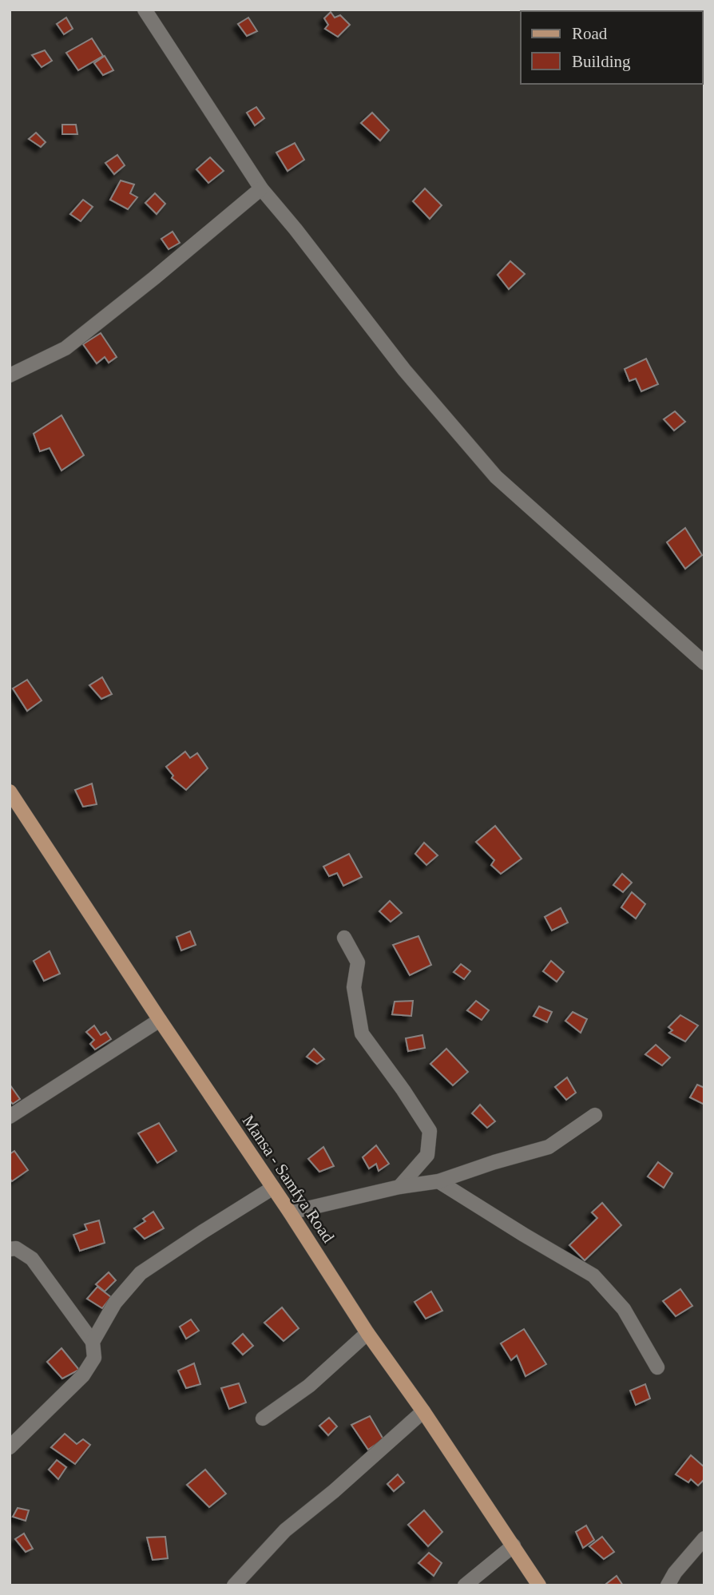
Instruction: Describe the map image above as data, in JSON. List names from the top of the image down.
{
  "streets": {
    "main road": ["Mansa - Samfya Road"]
  },
  "legend": ["Road", "Building"]
}
